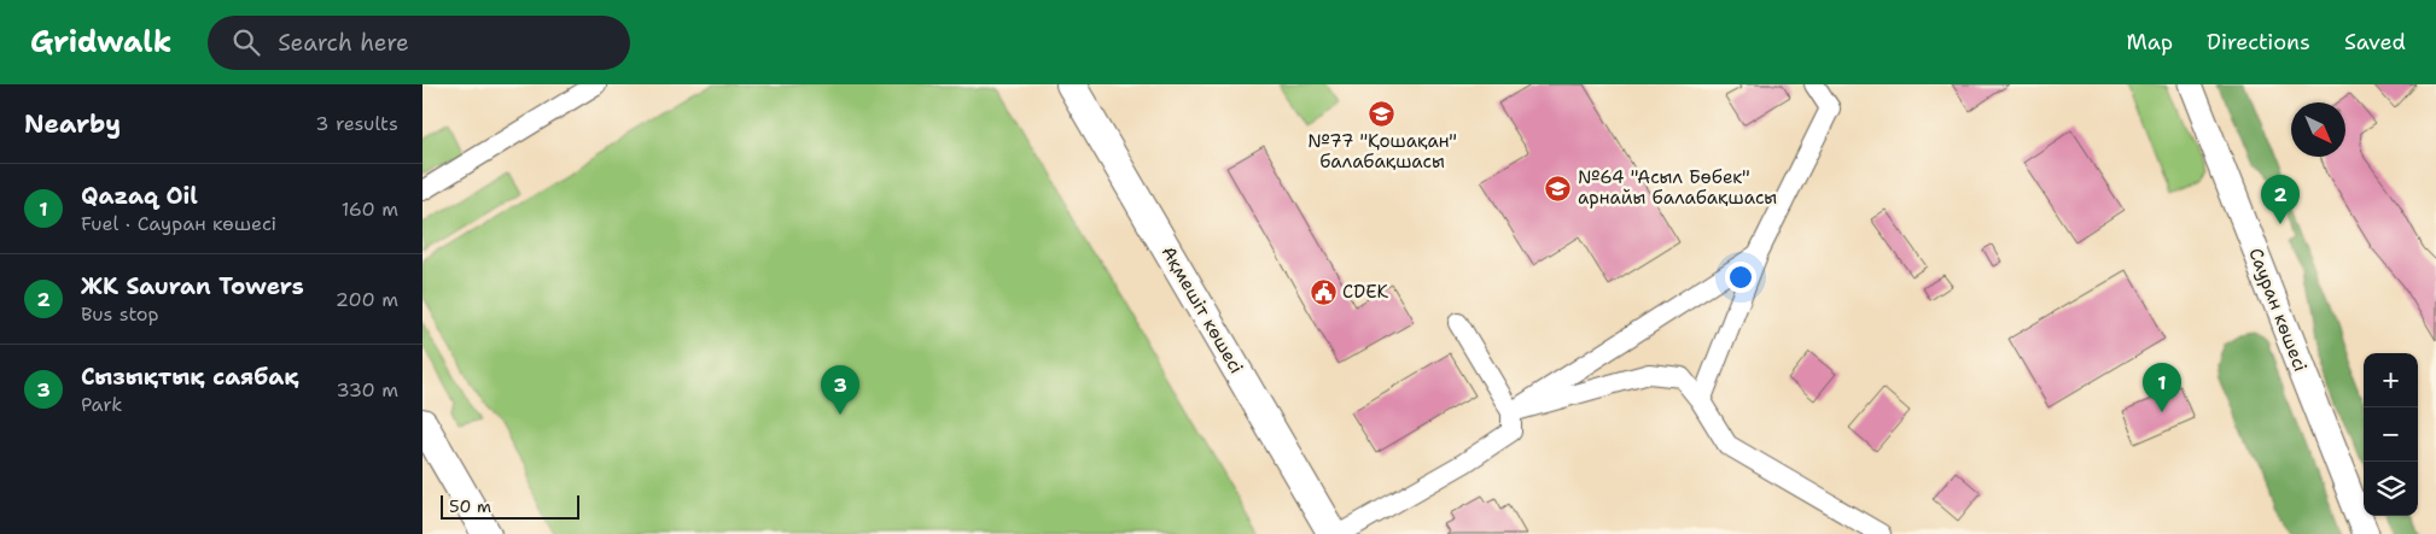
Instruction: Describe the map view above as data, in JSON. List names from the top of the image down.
{
  "streets": {
    "main road": ["Ақмешіт көшесі"],
    "street": ["Сауран көшесі"]
  },
  "places": {
    "school or university": ["№77 \"Қошақан\" балабақшасы", "№64 \"Асыл Бөбек\" арнайы балабақшасы"],
    "public building": ["CDEK"]
  },
  "scale_bar": "50 m",
  "north": "bottom right",
  "page": {
    "header": "Gridwalk",
    "search": "Search here",
    "nav": ["Map", "Directions", "Saved"],
    "heading": ["Nearby", "3 results"],
    "list": [
      {
        "mark": "1",
        "name": "Qazaq Oil",
        "note": "Fuel · Сауран көшесі",
        "value": "160 m"
      },
      {
        "mark": "2",
        "name": "ЖК Sauran Towers",
        "note": "Bus stop",
        "value": "200 m"
      },
      {
        "mark": "3",
        "name": "Сызықтық саябақ",
        "note": "Park",
        "value": "330 m"
      }
    ],
    "pins": ["2", "1", "3"],
    "map_buttons": ["+", "−"],
    "scale": "50 m"
  }
}
